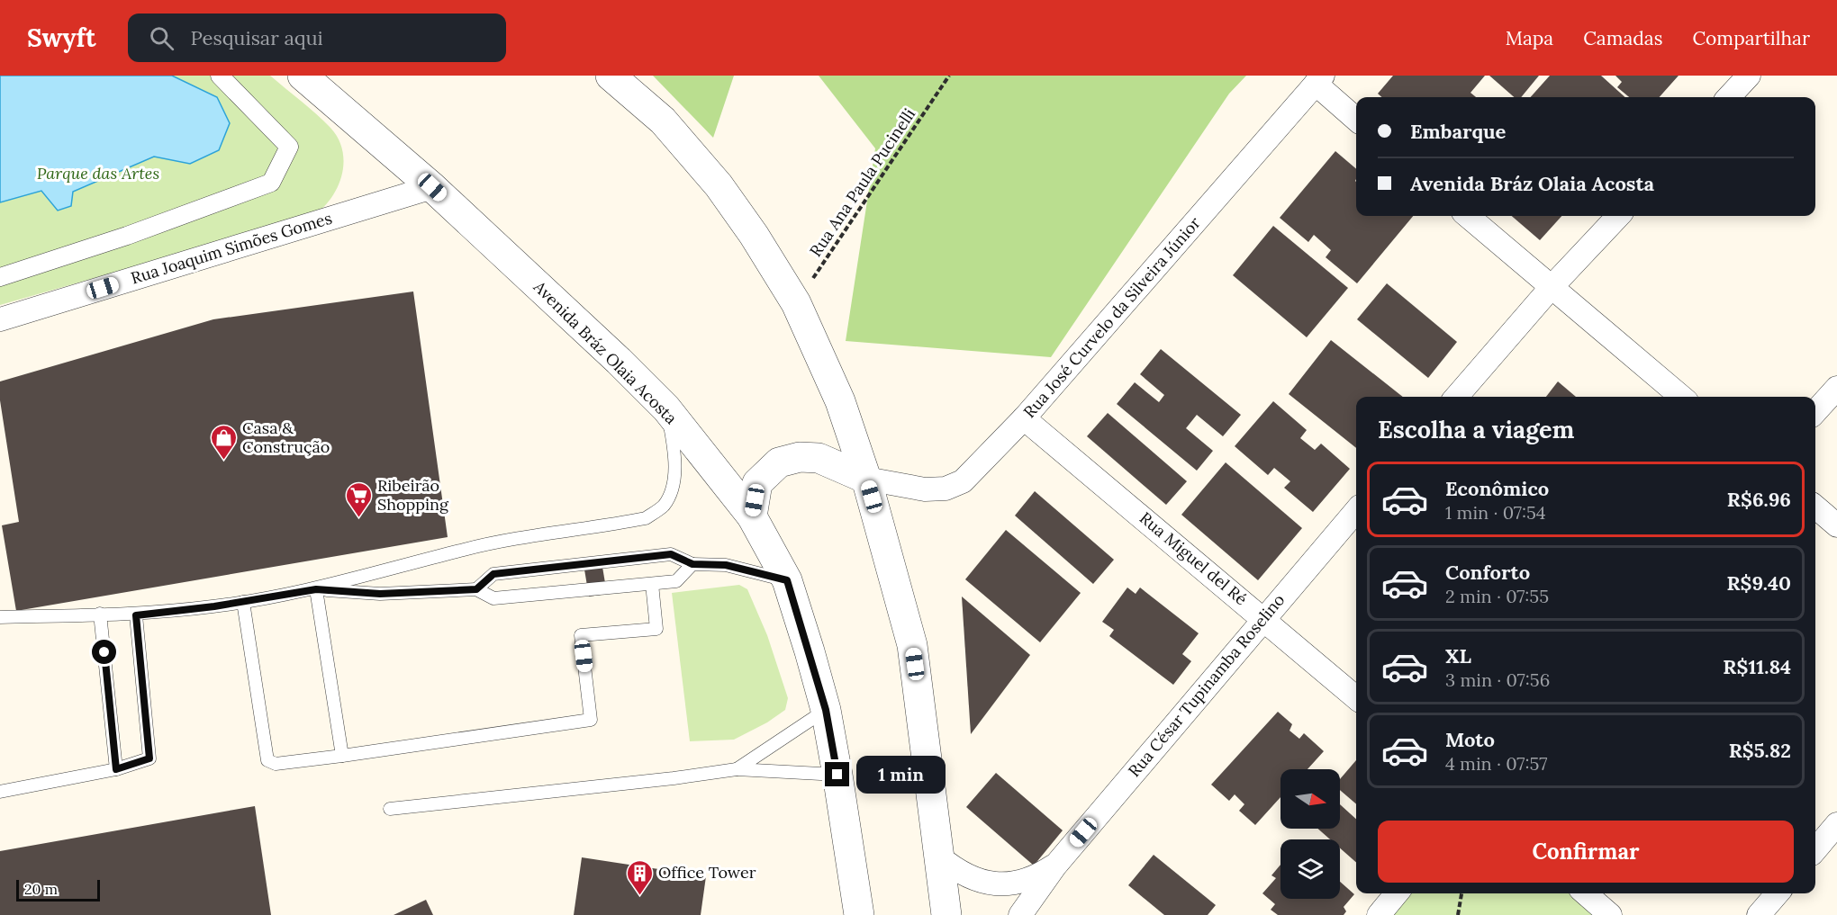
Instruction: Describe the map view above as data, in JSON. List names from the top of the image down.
{
  "streets": {
    "street": [
      "Rua Joaquim Simões Gomes",
      "Rua José Curvelo da Silveira Júnior",
      "Avenida Bráz Olaia Acosta",
      "Rua Miguel del Ré",
      "Rua César Tupinamba Roselino"
    ],
    "path": ["Rua Ana Paula Pucinelli"]
  },
  "crossings": [
    ["Rua Joaquim Simões Gomes", "Avenida Bráz Olaia Acosta"],
    ["Rua José Curvelo da Silveira Júnior", "Rua Miguel del Ré"],
    ["Rua Miguel del Ré", "Rua César Tupinamba Roselino"]
  ],
  "parks": ["Parque das Artes"],
  "places": {
    "shop": ["Casa & Construção"],
    "supermarket": ["Ribeirão Shopping"],
    "building": ["Office Tower"]
  },
  "scale_bar": "20 m",
  "north": "right",
  "page": {
    "header": "Swyft",
    "search": "Pesquisar aqui",
    "nav": ["Mapa", "Camadas", "Compartilhar"],
    "banner": ["Embarque", "Avenida Bráz Olaia Acosta"],
    "heading": "Escolha a viagem",
    "list": [
      {
        "name": "Econômico",
        "note": "1 min · 07:54",
        "value": "R$6.96"
      },
      {
        "name": "Conforto",
        "note": "2 min · 07:55",
        "value": "R$9.40"
      },
      {
        "name": "XL",
        "note": "3 min · 07:56",
        "value": "R$11.84"
      },
      {
        "name": "Moto",
        "note": "4 min · 07:57",
        "value": "R$5.82"
      }
    ],
    "bubble": "1 min",
    "buttons": "Confirmar",
    "scale": "20 m"
  }
}
